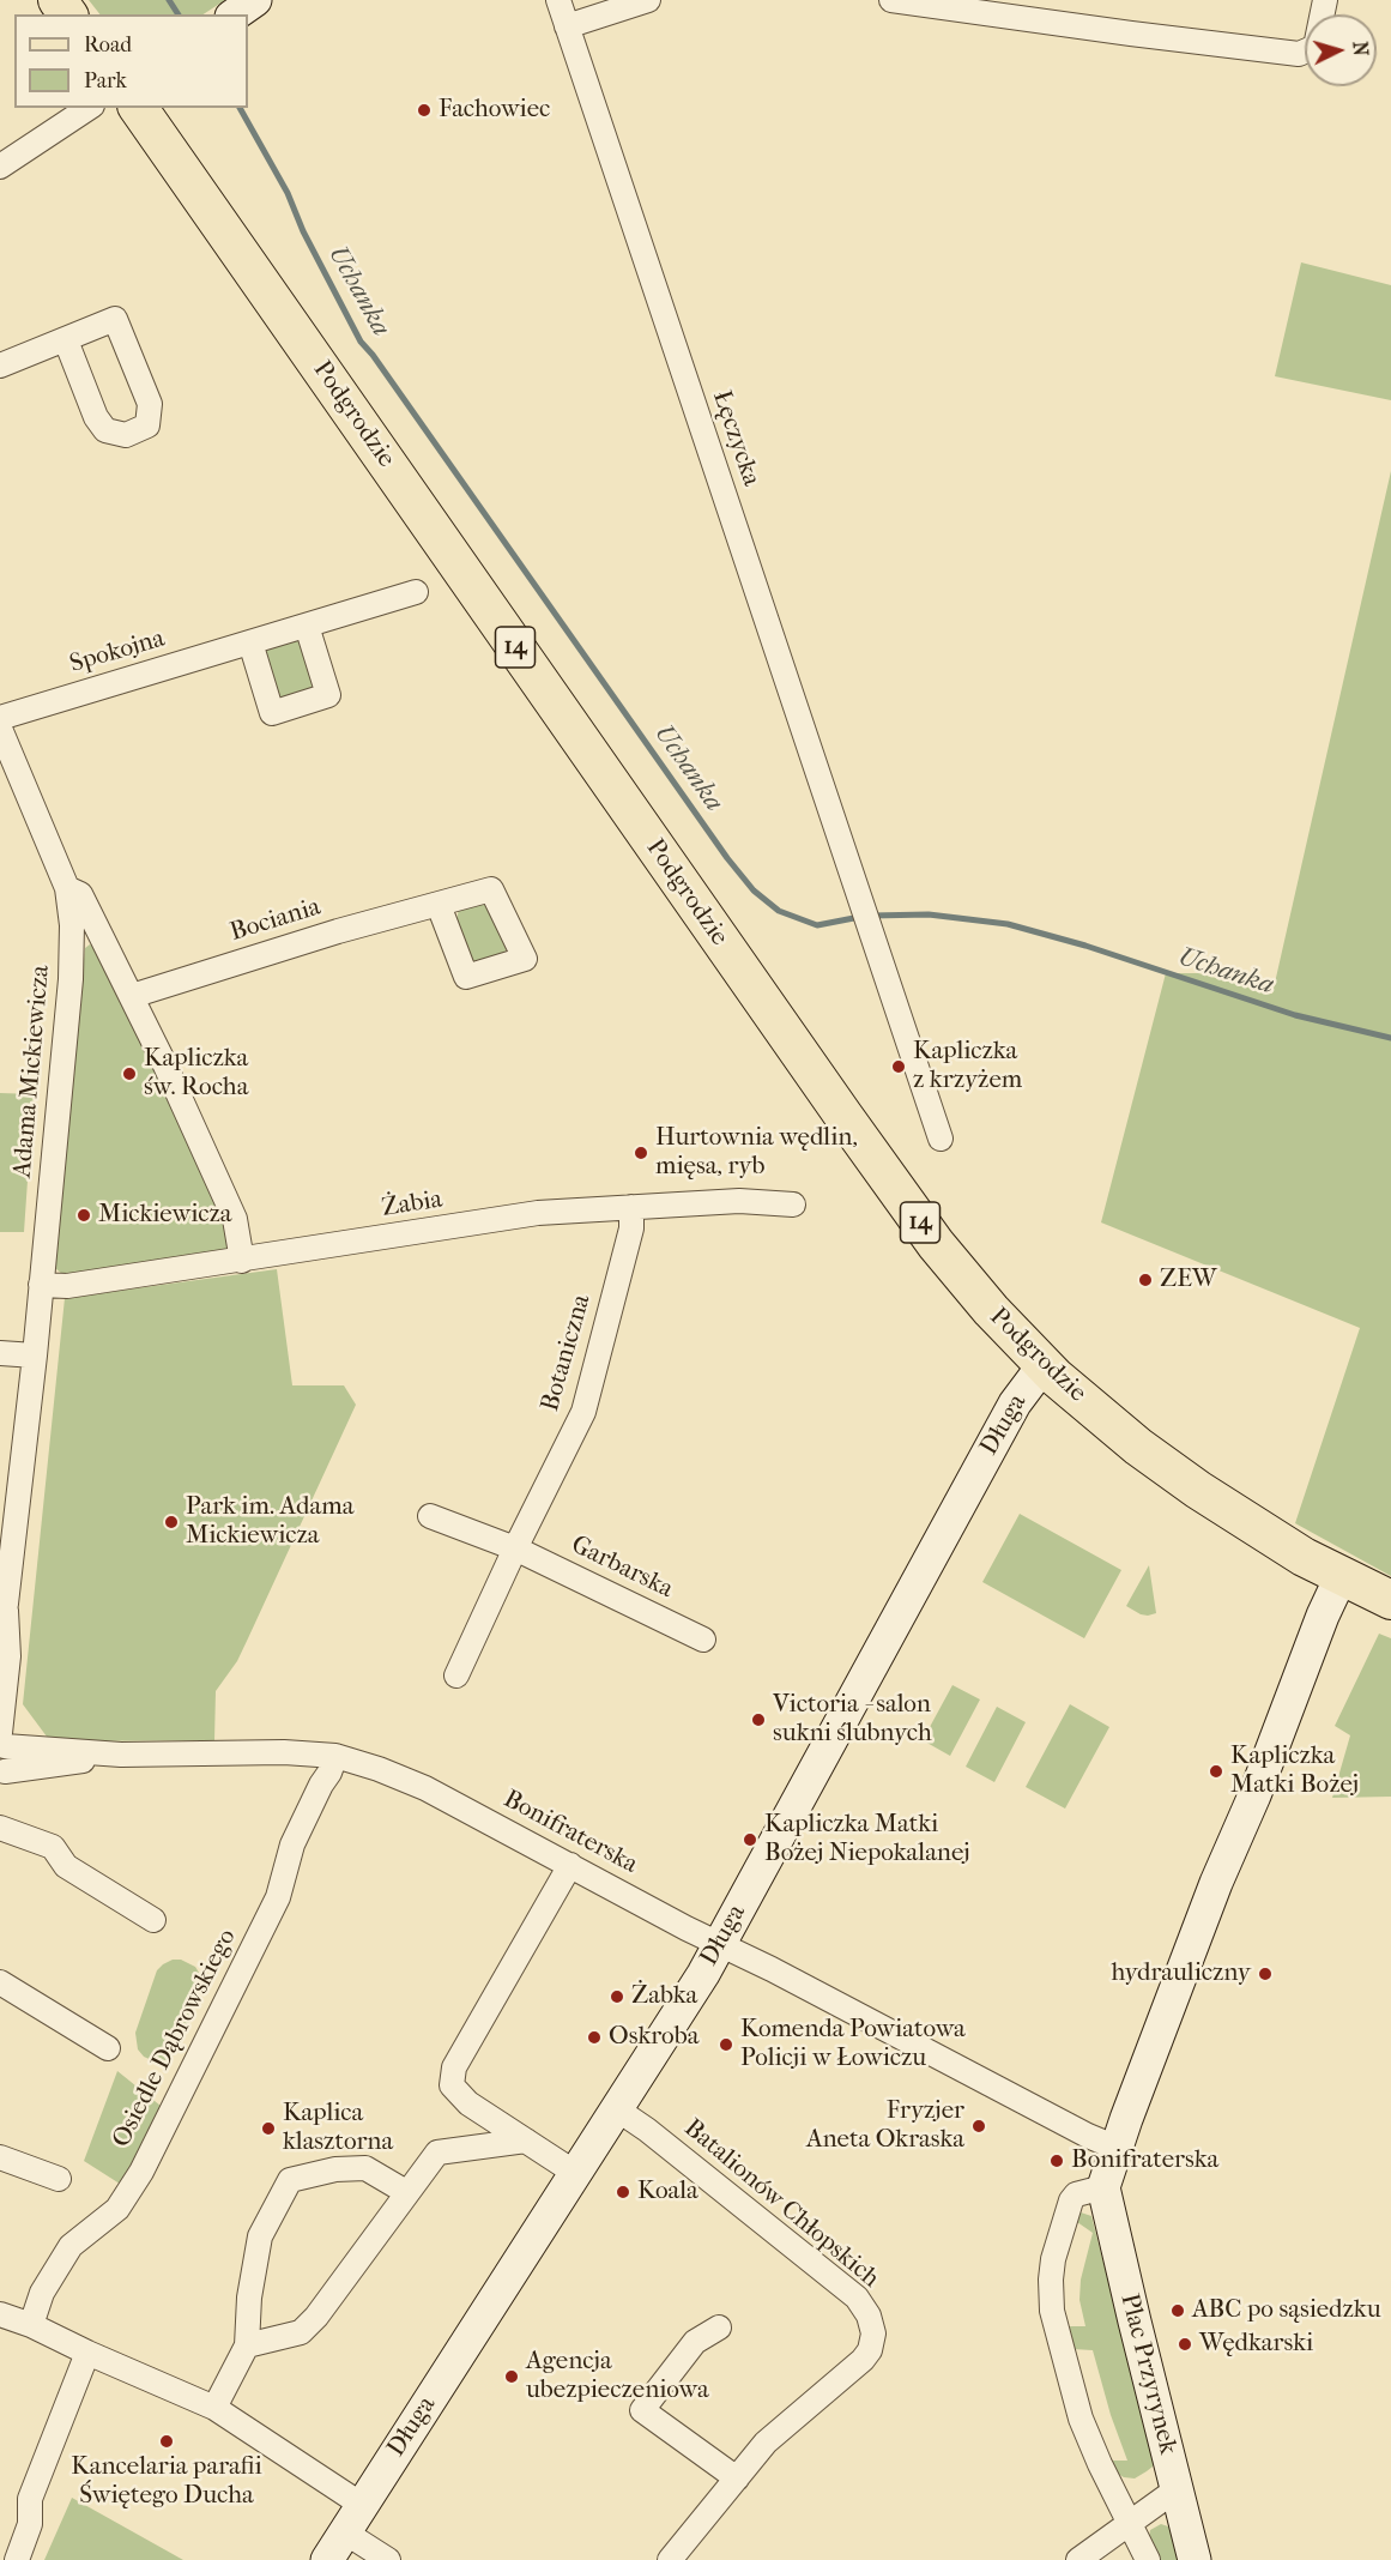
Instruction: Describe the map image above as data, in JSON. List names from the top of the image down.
{
  "streets": {
    "main road": ["Podgrodzie", "14"],
    "street": [
      "Łęczycka",
      "Spokojna",
      "Bociania",
      "Adama Mickiewicza",
      "Żabia",
      "Botaniczna",
      "Długa",
      "Garbarska",
      "Bonifraterska",
      "Osiedle Dąbrowskiego",
      "Batalionów Chłopskich",
      "Plac Przyrynek"
    ]
  },
  "crossings": [
    ["Podgrodzie", "14"],
    ["Podgrodzie", "Długa"],
    ["Bociania", "Adama Mickiewicza"],
    ["Adama Mickiewicza", "Żabia"],
    ["Adama Mickiewicza", "Bonifraterska"],
    ["Żabia", "Botaniczna"],
    ["Botaniczna", "Garbarska"],
    ["Długa", "Bonifraterska"],
    ["Długa", "Batalionów Chłopskich"],
    ["Bonifraterska", "Osiedle Dąbrowskiego"]
  ],
  "water": ["Uchanka"],
  "places": [
    "Fachowiec",
    "Kapliczka z krzyżem",
    "Kapliczka św. Rocha",
    "Hurtownia wędlin, mięsa, ryb",
    "Mickiewicza",
    "ZEW",
    "Park im. Adama Mickiewicza",
    "Victoria - salon sukni ślubnych",
    "Kapliczka Matki Bożej",
    "Kapliczka Matki Bożej Niepokalanej",
    "hydrauliczny",
    "Żabka",
    "Oskroba",
    "Komenda Powiatowa Policji w Łowiczu",
    "Fryzjer Aneta Okraska",
    "Kaplica klasztorna",
    "Bonifraterska",
    "Koala",
    "ABC po sąsiedzku",
    "Wędkarski",
    "Agencja ubezpieczeniowa",
    "Kancelaria parafii Świętego Ducha"
  ],
  "legend": ["Road", "Park"],
  "north": "right"
}
